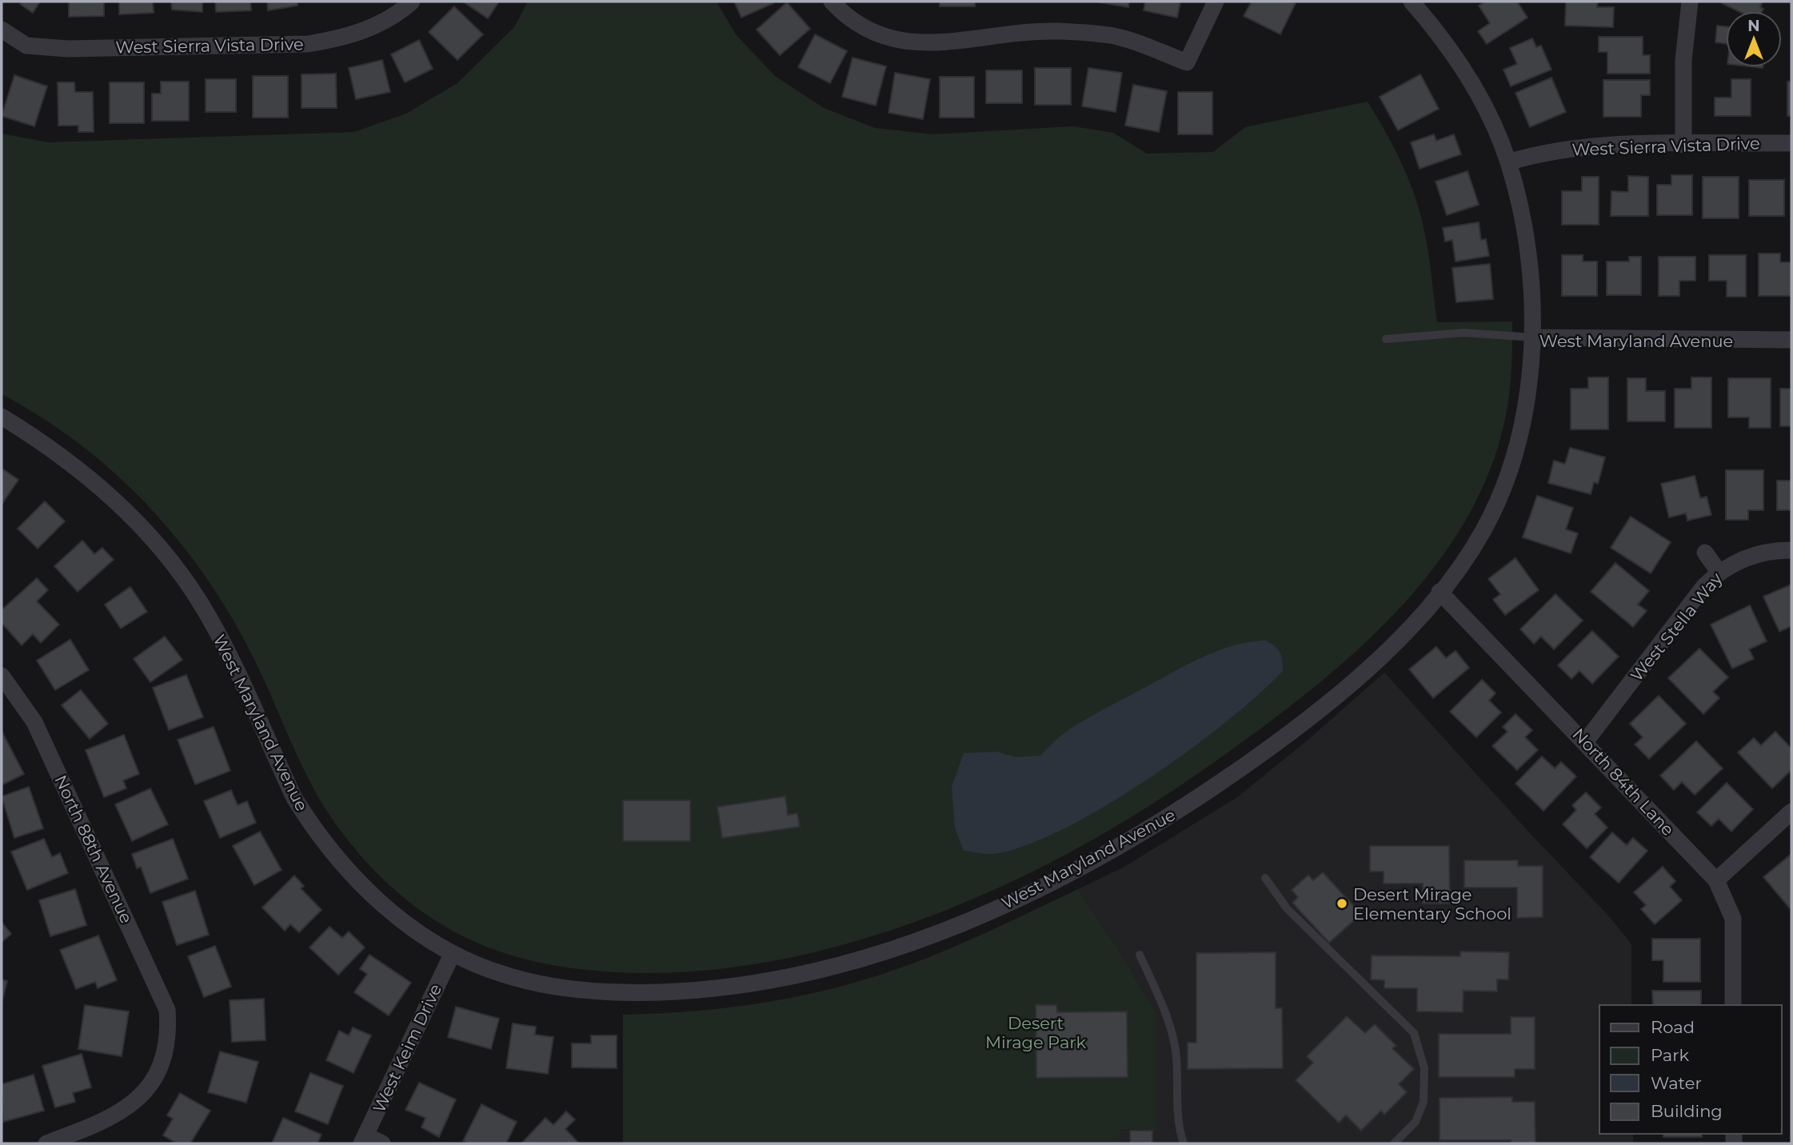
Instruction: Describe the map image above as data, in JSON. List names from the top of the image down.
{
  "streets": {
    "street": [
      "West Sierra Vista Drive",
      "West Maryland Avenue",
      "West Stella Way",
      "North 84th Lane",
      "North 88th Avenue",
      "West Keim Drive"
    ]
  },
  "crossings": [
    ["West Maryland Avenue", "North 84th Lane"],
    ["West Maryland Avenue", "West Keim Drive"],
    ["West Stella Way", "North 84th Lane"]
  ],
  "parks": ["Desert Mirage Park"],
  "places": ["Desert Mirage Elementary School"],
  "legend": [
    "Road",
    "Park",
    "Water",
    "Building"
  ],
  "north": "top"
}
